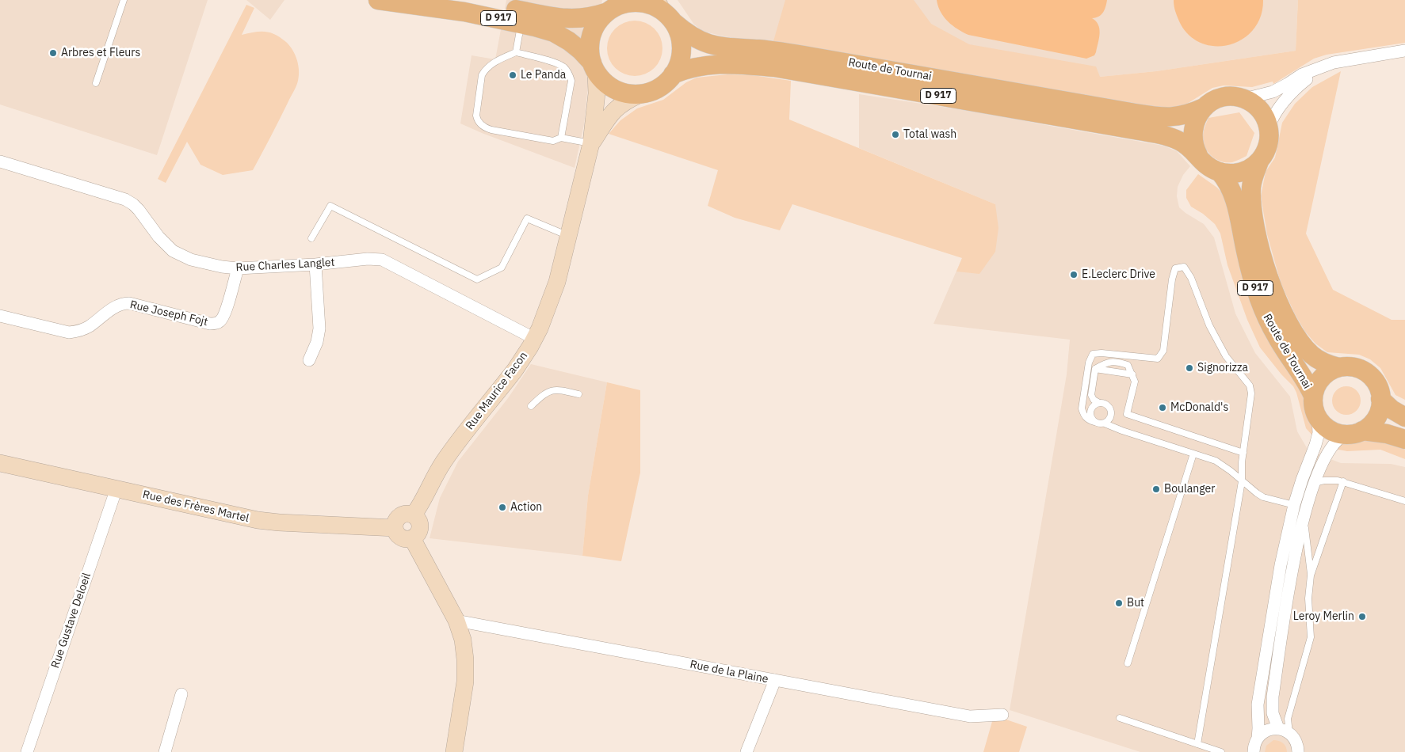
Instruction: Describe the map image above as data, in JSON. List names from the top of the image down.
{
  "streets": {
    "main road": ["D 917", "Route de Tournai"],
    "street": [
      "Rue Charles Langlet",
      "Rue Joseph Fojt",
      "Rue Maurice Facon",
      "Rue des Frères Martel",
      "Rue Gustave Deloeil",
      "Rue de la Plaine"
    ]
  },
  "crossings": [
    ["D 917", "Route de Tournai"],
    ["D 917", "Rue Maurice Facon"],
    ["Route de Tournai", "Rue Maurice Facon"],
    ["Rue Charles Langlet", "Rue Joseph Fojt"],
    ["Rue Charles Langlet", "Rue Maurice Facon"],
    ["Rue Maurice Facon", "Rue des Frères Martel"],
    ["Rue des Frères Martel", "Rue Gustave Deloeil"]
  ],
  "places": [
    "Arbres et Fleurs",
    "Le Panda",
    "Total wash",
    "E.Leclerc Drive",
    "Signorizza",
    "McDonald's",
    "Boulanger",
    "Action",
    "But",
    "Leroy Merlin"
  ]
}
